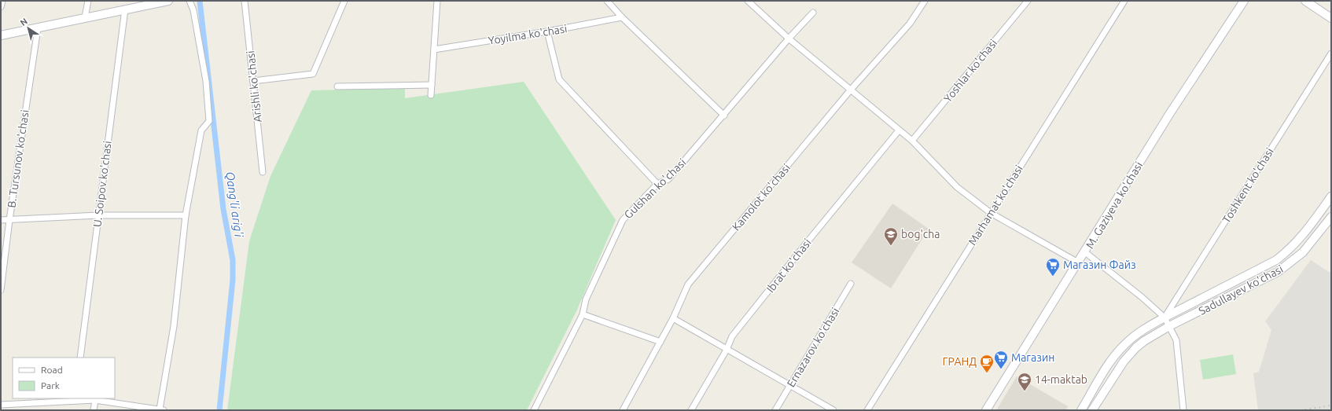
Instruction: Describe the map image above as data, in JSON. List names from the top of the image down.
{
  "streets": {
    "street": [
      "Yoyilma ko'chasi",
      "Yoshlar ko'chasi",
      "Arishli ko'chasi",
      "B. Tursunov ko'chasi",
      "U. Soipov ko'chasi",
      "Toshkent ko'chasi",
      "Gulshan ko'chasi",
      "Kamolot ko'chasi",
      "Marhamat ko'chasi",
      "M. Gaziyeva ko'chasi",
      "Ibrat ko'chasi",
      "Sadullayev ko'chasi",
      "Ernazarov ko'chasi"
    ]
  },
  "water": ["Qang'li arig'i"],
  "places": {
    "school or university": ["bog'cha", "14-maktab"],
    "supermarket": ["Магазин Файз", "Магазин"],
    "cafe": ["ГРАНД"]
  },
  "legend": ["Road", "Park"],
  "north": "top left"
}
